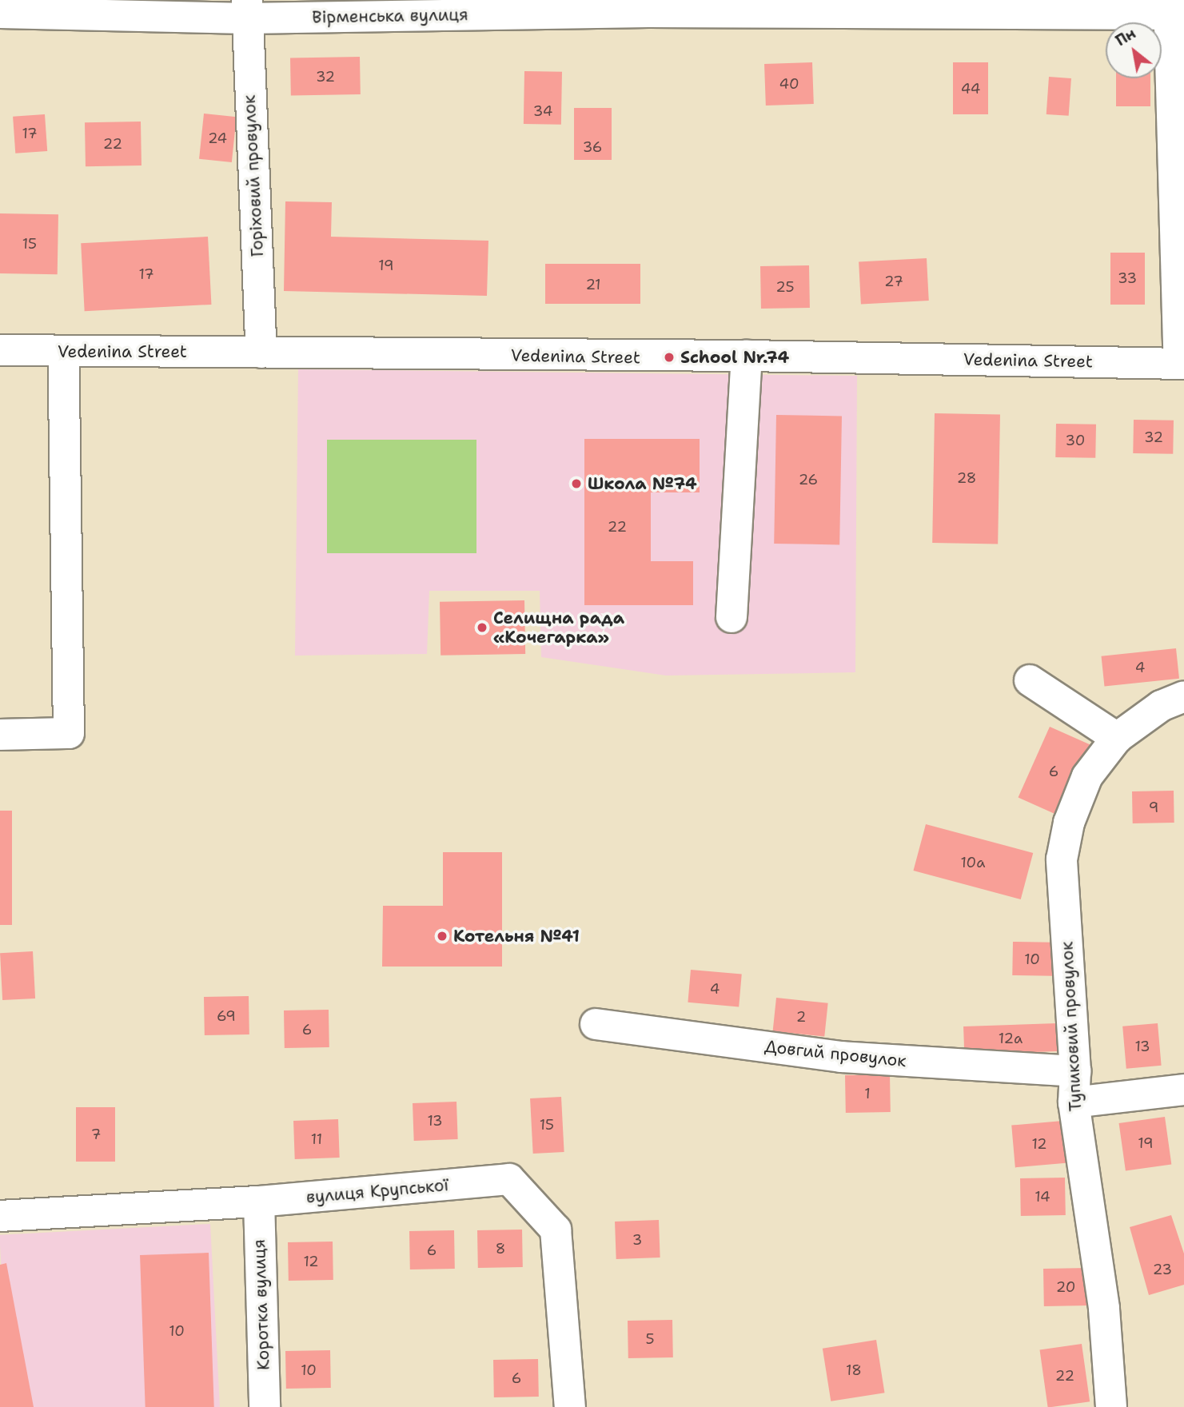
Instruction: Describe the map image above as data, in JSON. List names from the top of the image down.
{
  "streets": {
    "street": [
      "Вірменська вулиця",
      "Горіховий провулок",
      "Vedenina Street",
      "Тупиковий провулок",
      "Довгий провулок",
      "вулиця Крупської",
      "Коротка вулиця"
    ]
  },
  "crossings": [
    ["Вірменська вулиця", "Горіховий провулок"],
    ["Горіховий провулок", "Vedenina Street"],
    ["Тупиковий провулок", "Довгий провулок"],
    ["вулиця Крупської", "Коротка вулиця"]
  ],
  "places": [
    "School Nr.74",
    "Школа №74",
    "Селищна рада «Кочегарка»",
    "Котельня №41"
  ],
  "house_numbers": [
    "32",
    "40",
    "44",
    "34",
    "17",
    "24",
    "22",
    "36",
    "15",
    "19",
    "17",
    "33",
    "27",
    "21",
    "25",
    "32",
    "30",
    "28",
    "26",
    "22",
    "4",
    "6",
    "9",
    "10а",
    "10",
    "4",
    "69",
    "2",
    "6",
    "12а",
    "13",
    "1",
    "13",
    "15",
    "7",
    "11",
    "19",
    "12",
    "14",
    "3",
    "8",
    "6",
    "12",
    "23",
    "20",
    "10",
    "5",
    "10",
    "18",
    "22",
    "6"
  ],
  "north": "top left"
}
